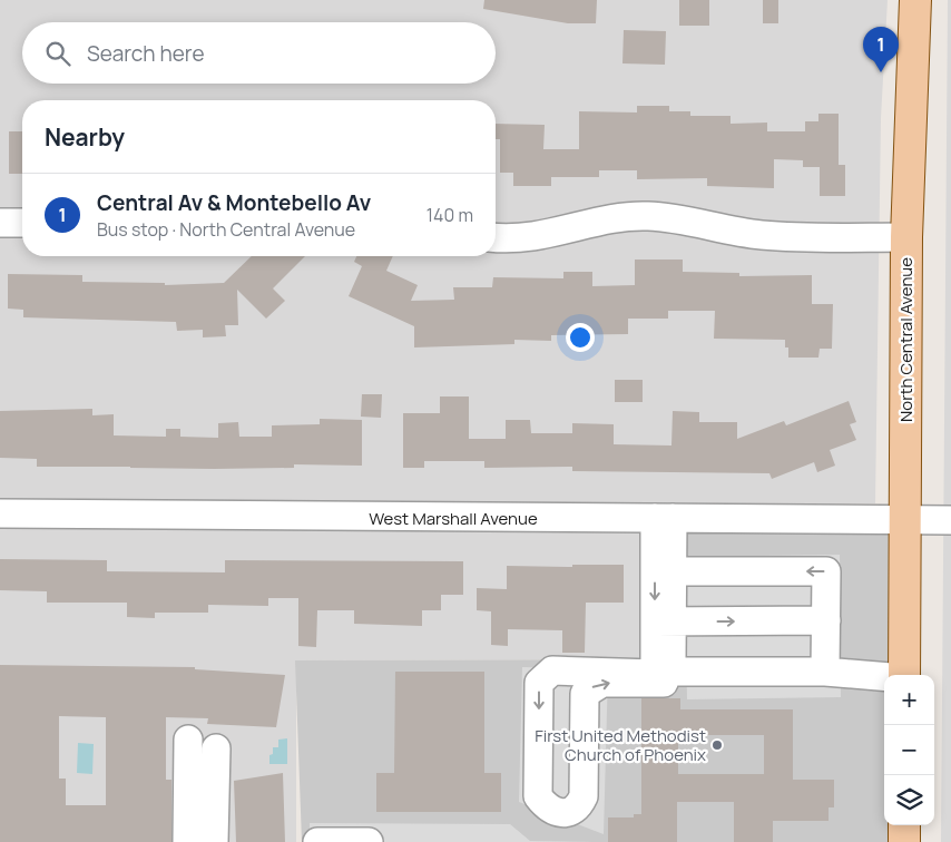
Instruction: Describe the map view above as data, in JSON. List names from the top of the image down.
{
  "streets": {
    "main road": ["North Central Avenue"],
    "street": ["West Marshall Avenue"]
  },
  "crossings": [
    ["North Central Avenue", "West Marshall Avenue"]
  ],
  "places": ["First United Methodist Church of Phoenix"],
  "page": {
    "search": "Search here",
    "pins": "1",
    "heading": "Nearby",
    "list": [
      {
        "mark": "1",
        "name": "Central Av & Montebello Av",
        "note": "Bus stop · North Central Avenue",
        "value": "140 m"
      }
    ],
    "map_buttons": ["+", "−"]
  }
}
